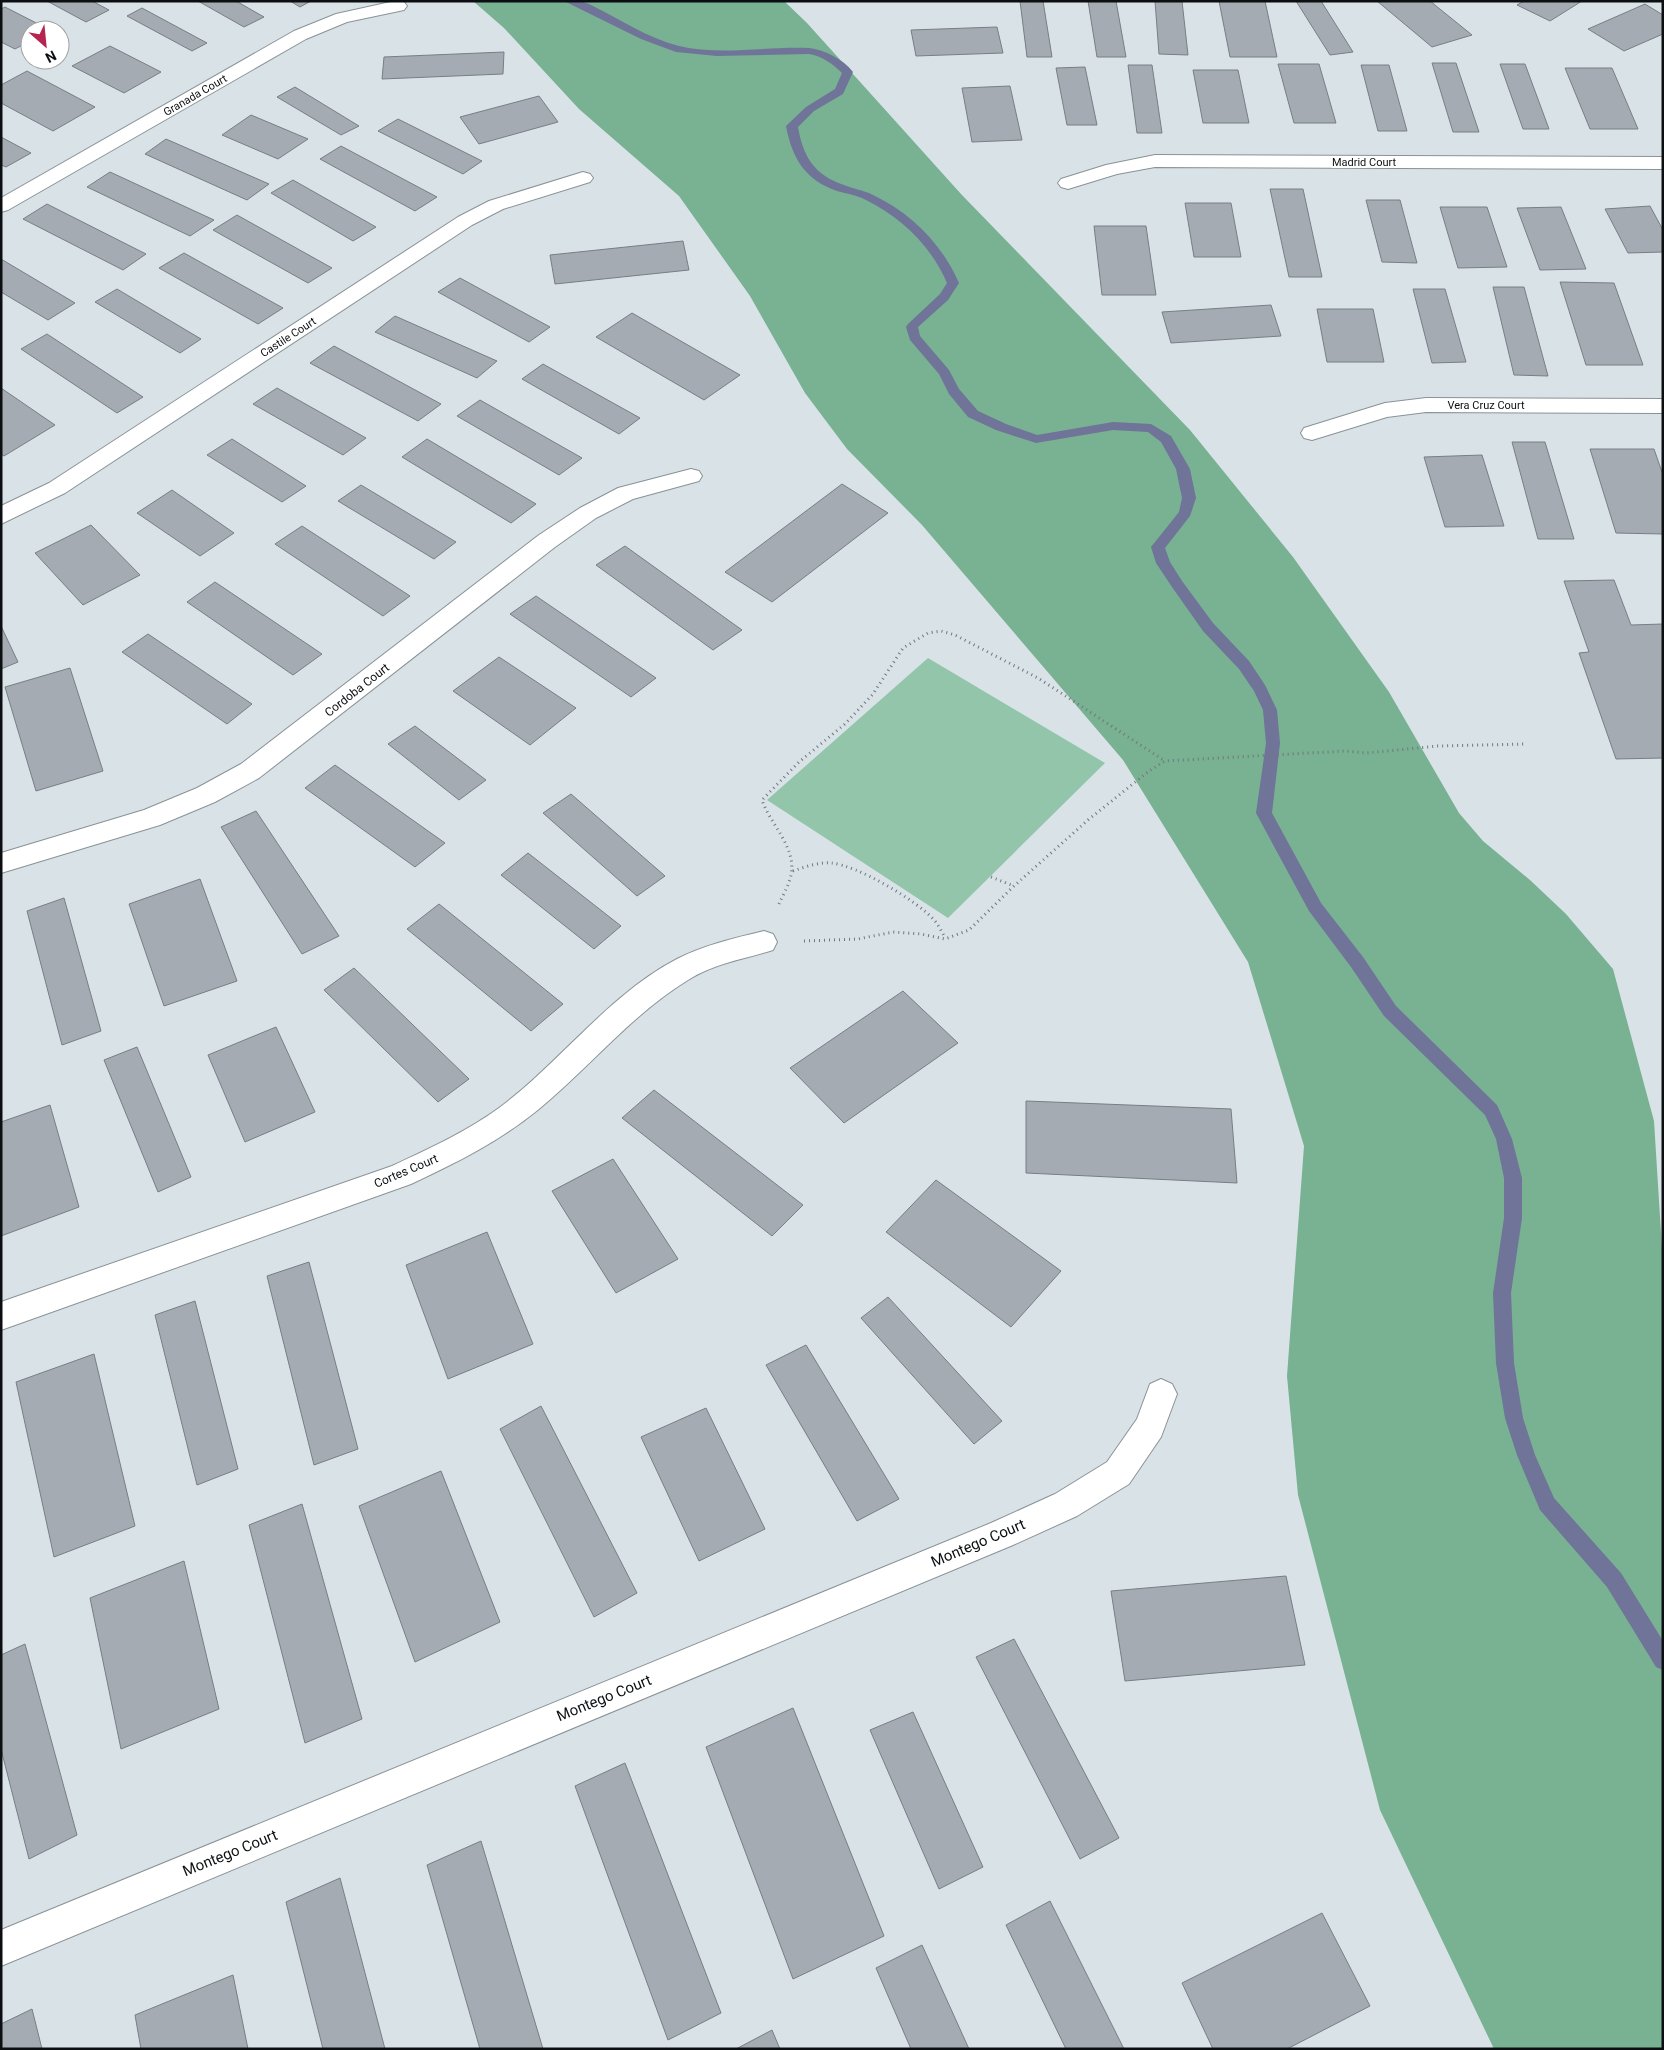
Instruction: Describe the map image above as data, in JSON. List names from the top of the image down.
{
  "streets": {
    "street": [
      "Granada Court",
      "Madrid Court",
      "Castile Court",
      "Vera Cruz Court",
      "Cordoba Court",
      "Cortes Court",
      "Montego Court"
    ]
  },
  "north": "bottom right"
}
